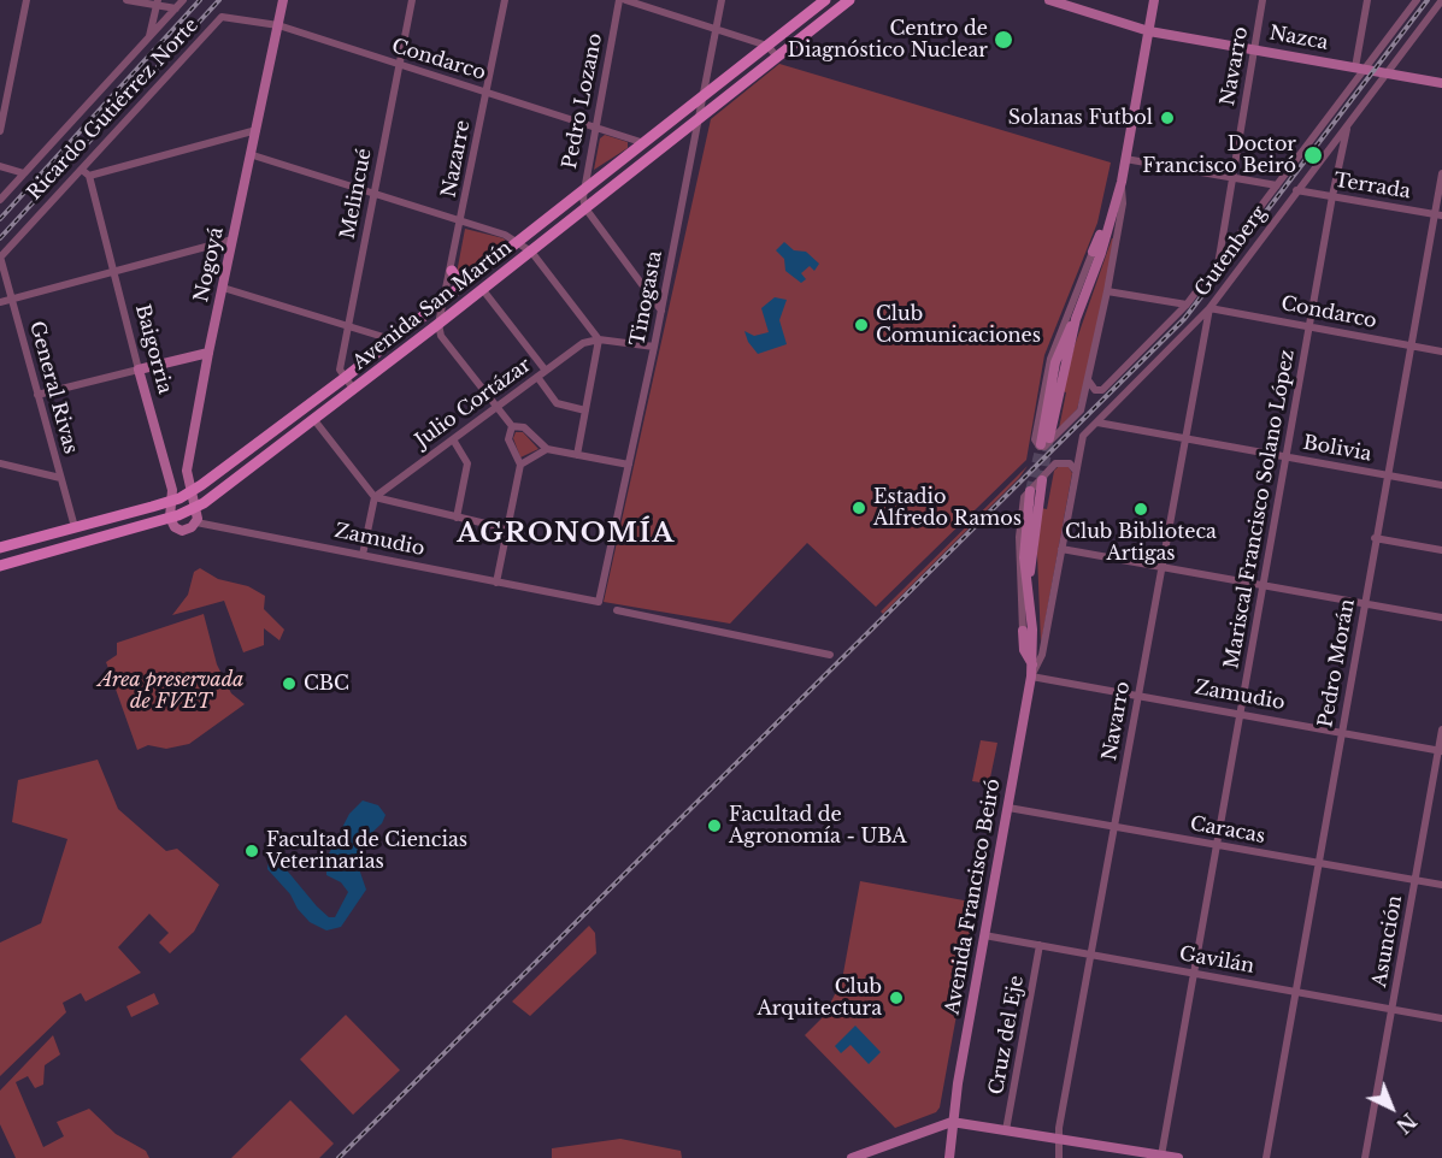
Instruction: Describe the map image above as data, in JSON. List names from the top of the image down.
{
  "streets": {
    "main road": [
      "Nazca",
      "Nogoyá",
      "Avenida San Martín",
      "Baigorria",
      "Avenida Francisco Beiró"
    ],
    "street": [
      "Condarco",
      "Navarro",
      "Pedro Lozano",
      "Ricardo Gutiérrez Norte",
      "Nazarre",
      "Terrada",
      "Melincué",
      "Gutenberg",
      "Tinogasta",
      "General Rivas",
      "Julio Cortázar",
      "Bolivia",
      "Mariscal Francisco Solano López",
      "Zamudio",
      "Pedro Morán",
      "Caracas",
      "Asunción",
      "Gavilán",
      "Cruz del Eje"
    ]
  },
  "crossings": [
    ["Nazca", "Navarro"],
    ["Nazca", "Gutenberg"],
    ["Condarco", "Navarro"],
    ["Condarco", "Pedro Lozano"],
    ["Condarco", "Ricardo Gutiérrez Norte"],
    ["Condarco", "Nazarre"],
    ["Condarco", "Melincué"],
    ["Condarco", "Gutenberg"],
    ["Condarco", "Nogoyá"],
    ["Condarco", "Avenida San Martín"],
    ["Condarco", "Mariscal Francisco Solano López"],
    ["Condarco", "Pedro Morán"],
    ["Navarro", "Gutenberg"],
    ["Navarro", "Bolivia"],
    ["Navarro", "Zamudio"],
    ["Navarro", "Caracas"],
    ["Navarro", "Gavilán"],
    ["Pedro Lozano", "Avenida San Martín"],
    ["Ricardo Gutiérrez Norte", "General Rivas"],
    ["Nazarre", "Avenida San Martín"],
    ["Terrada", "Gutenberg"],
    ["Terrada", "Mariscal Francisco Solano López"],
    ["Terrada", "Pedro Morán"],
    ["Melincué", "Avenida San Martín"],
    ["Gutenberg", "Bolivia"],
    ["Gutenberg", "Mariscal Francisco Solano López"],
    ["Gutenberg", "Avenida Francisco Beiró"],
    ["Nogoyá", "Avenida San Martín"],
    ["Nogoyá", "Zamudio"],
    ["Tinogasta", "Avenida San Martín"],
    ["Tinogasta", "Zamudio"],
    ["Avenida San Martín", "Baigorria"],
    ["Avenida San Martín", "General Rivas"],
    ["Bolivia", "Mariscal Francisco Solano López"],
    ["Bolivia", "Pedro Morán"],
    ["Mariscal Francisco Solano López", "Zamudio"],
    ["Mariscal Francisco Solano López", "Caracas"],
    ["Mariscal Francisco Solano López", "Gavilán"],
    ["Zamudio", "Pedro Morán"],
    ["Zamudio", "Avenida Francisco Beiró"],
    ["Zamudio", "Asunción"],
    ["Pedro Morán", "Caracas"],
    ["Pedro Morán", "Gavilán"],
    ["Caracas", "Avenida Francisco Beiró"],
    ["Caracas", "Asunción"],
    ["Avenida Francisco Beiró", "Gavilán"],
    ["Asunción", "Gavilán"],
    ["Gavilán", "Cruz del Eje"]
  ],
  "districts": ["AGRONOMÍA"],
  "parks": ["Area preservada de FVET"],
  "places": [
    "Centro de Diagnóstico Nuclear",
    "Solanas Futbol",
    "Doctor Francisco Beiró",
    "Club Comunicaciones",
    "Estadio Alfredo Ramos",
    "Club Biblioteca Artigas",
    "CBC",
    "Facultad de Agronomía - UBA",
    "Facultad de Ciencias Veterinarias",
    "Club Arquitectura"
  ],
  "north": "bottom right"
}
